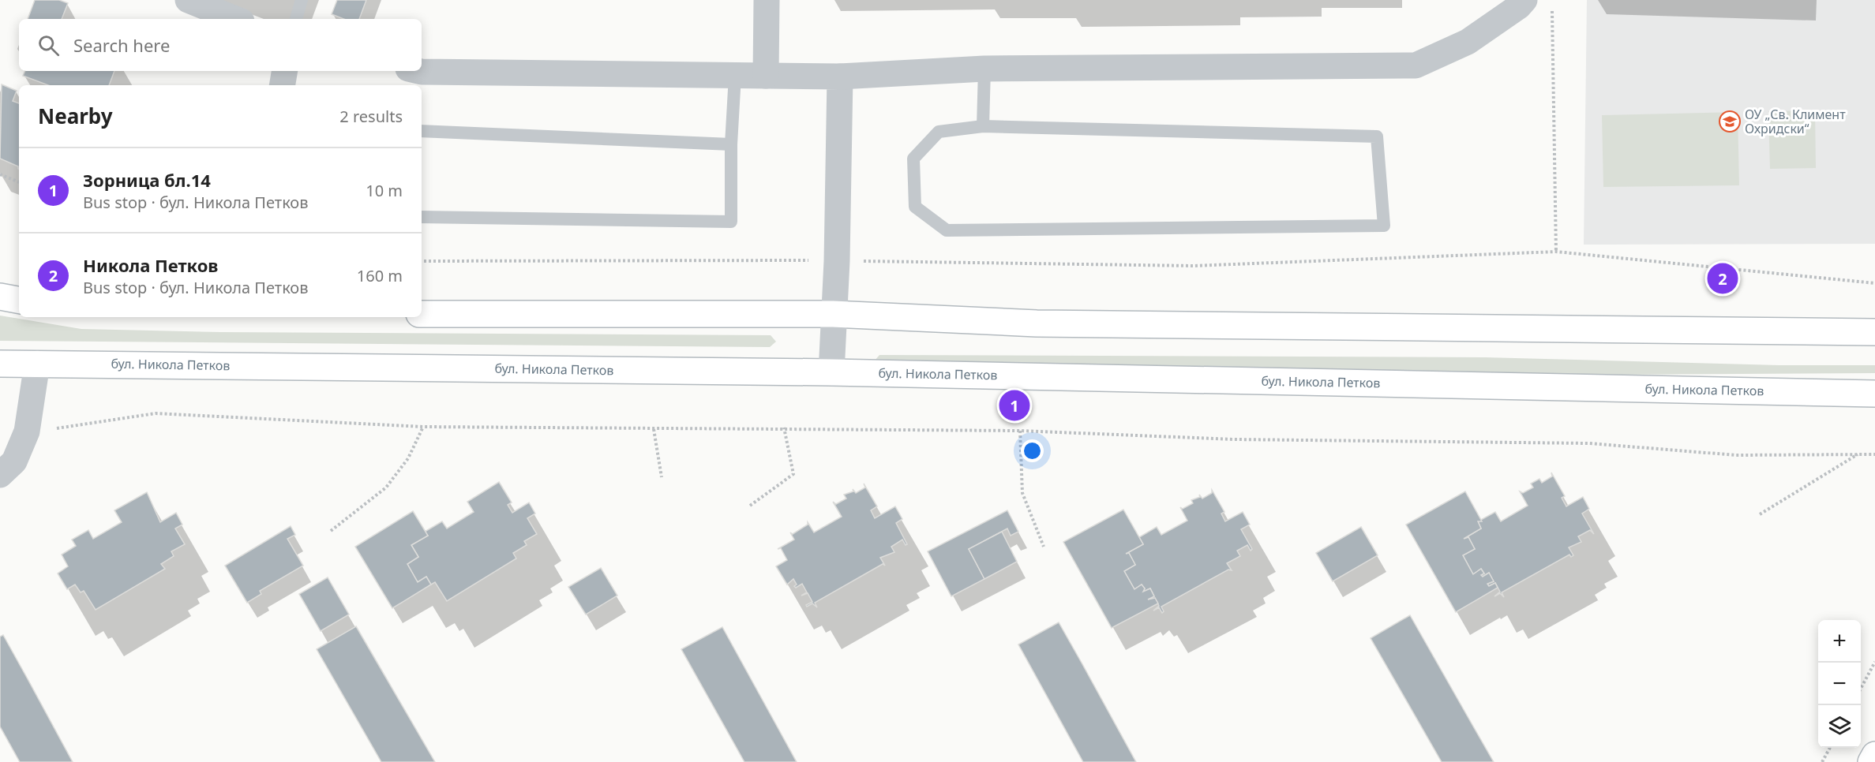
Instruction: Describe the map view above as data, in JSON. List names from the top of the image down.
{
  "streets": {
    "main road": ["бул. Никола Петков"]
  },
  "places": {
    "school or university": ["ОУ „Св. Климент Охридски“"]
  },
  "page": {
    "search": "Search here",
    "heading": ["Nearby", "2 results"],
    "list": [
      {
        "mark": "1",
        "name": "Зорница бл.14",
        "note": "Bus stop · бул. Никола Петков",
        "value": "10 m"
      },
      {
        "mark": "2",
        "name": "Никола Петков",
        "note": "Bus stop · бул. Никола Петков",
        "value": "160 m"
      }
    ],
    "pins": ["2", "1"],
    "map_buttons": ["+", "−"]
  }
}
